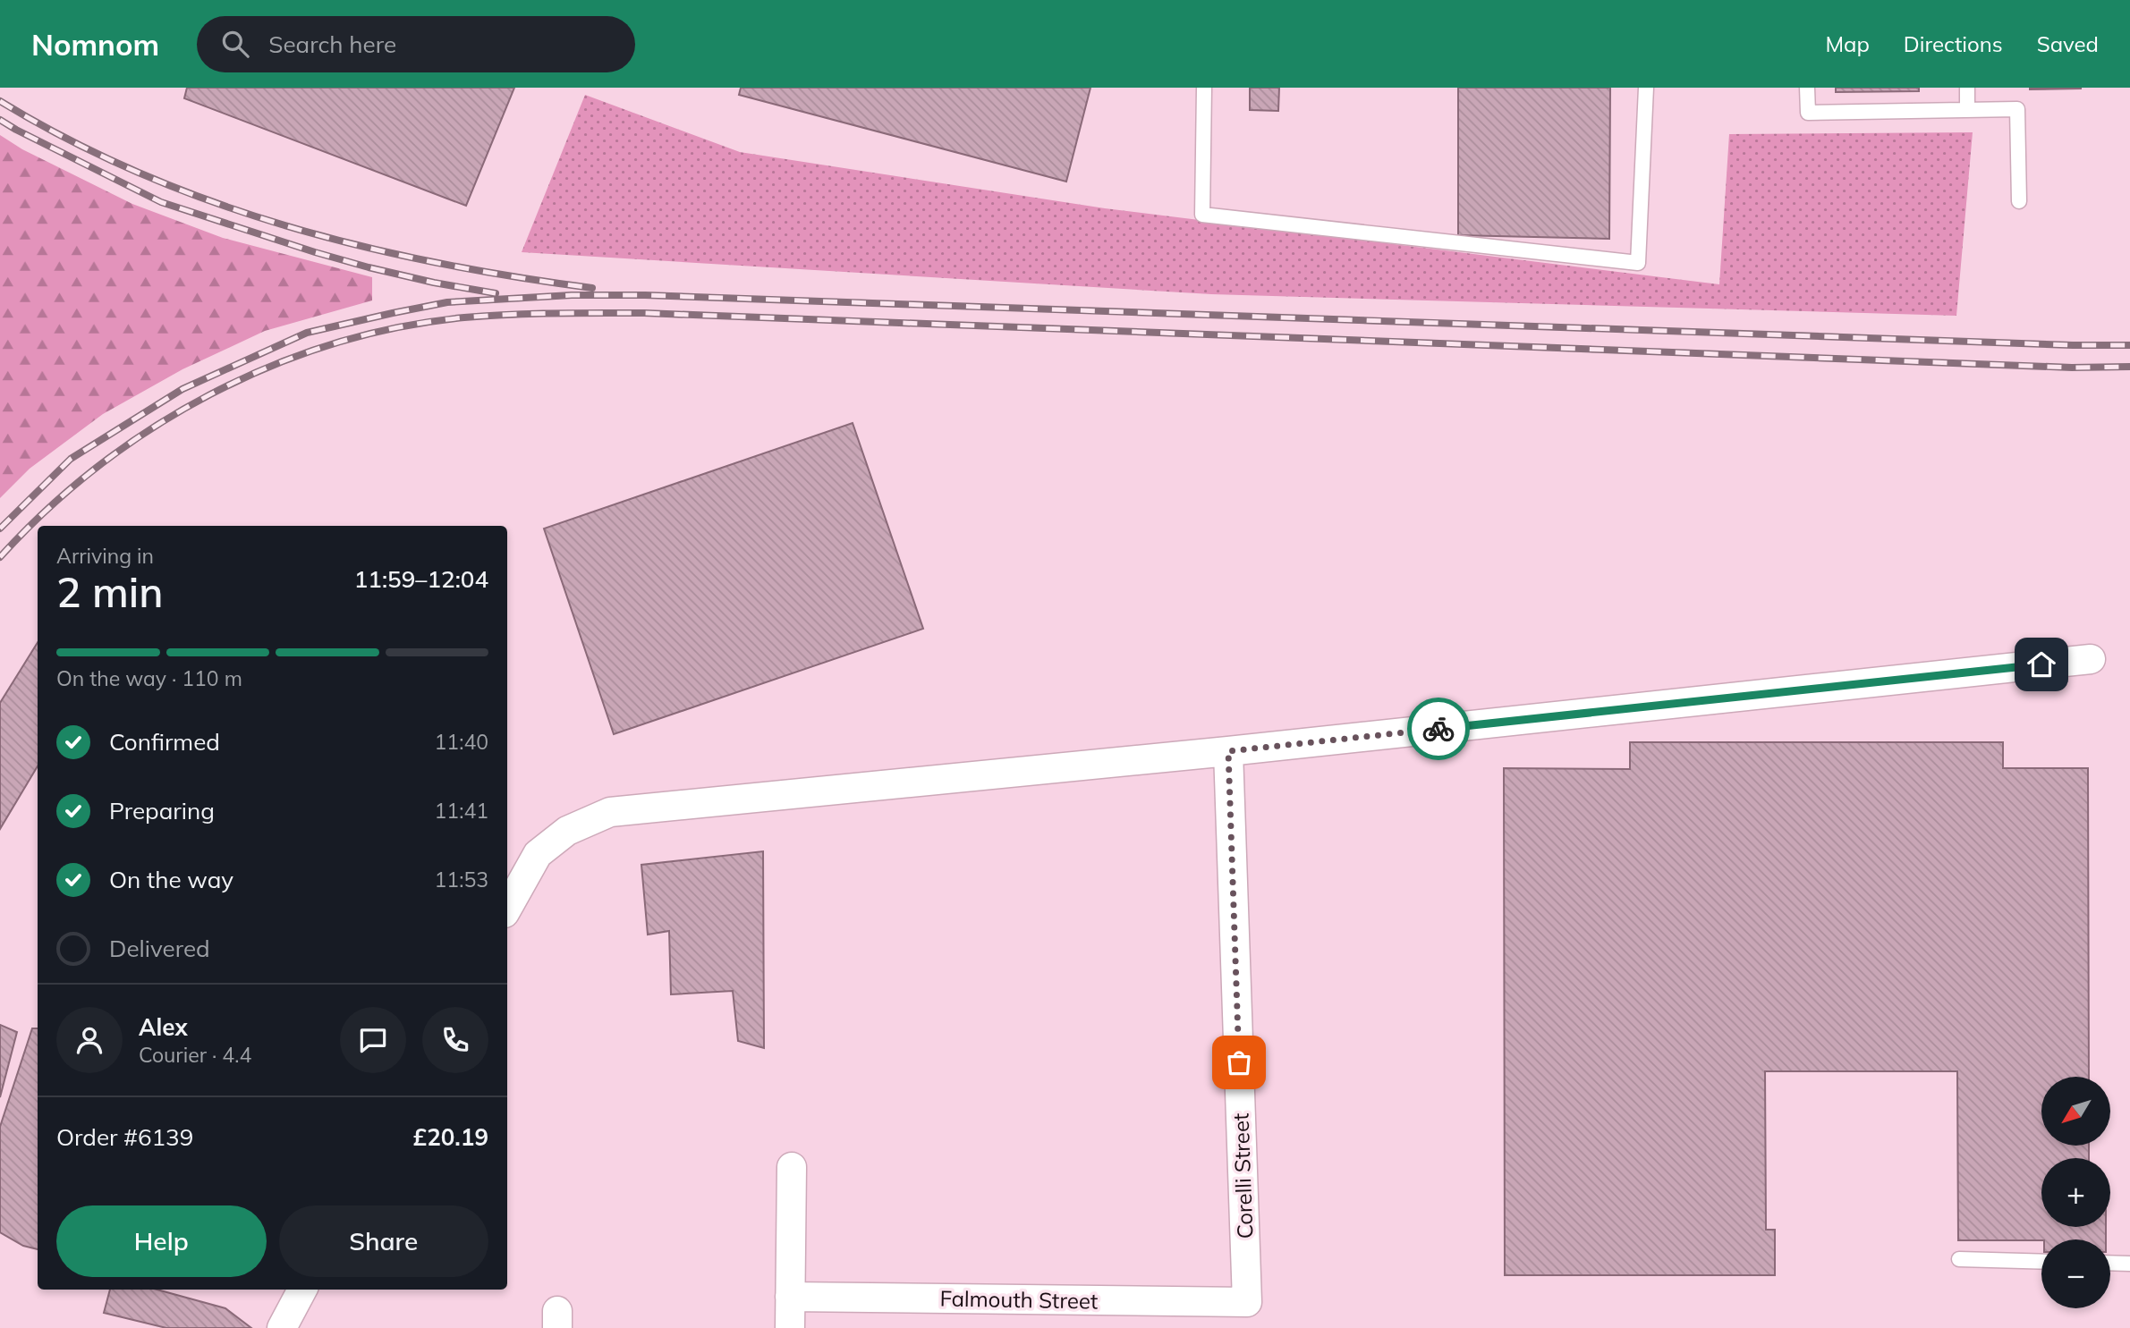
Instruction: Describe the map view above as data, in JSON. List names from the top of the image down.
{
  "streets": {
    "street": ["Corelli Street", "Falmouth Street"]
  },
  "crossings": [
    ["Corelli Street", "Falmouth Street"]
  ],
  "north": "bottom left",
  "page": {
    "header": "Nomnom",
    "search": "Search here",
    "nav": ["Map", "Directions", "Saved"],
    "heading": ["2 min", "Arriving in", "11:59–12:04"],
    "panel": [
      "Alex",
      "Courier · 4.4",
      "Order #6139",
      "£20.19"
    ],
    "bar": "On the way · 110 m",
    "list": [
      ["Confirmed", "11:40"],
      ["Preparing", "11:41"],
      ["On the way", "11:53"],
      "Delivered"
    ],
    "map_buttons": ["+", "−"],
    "buttons": ["Help", "Share"]
  }
}
